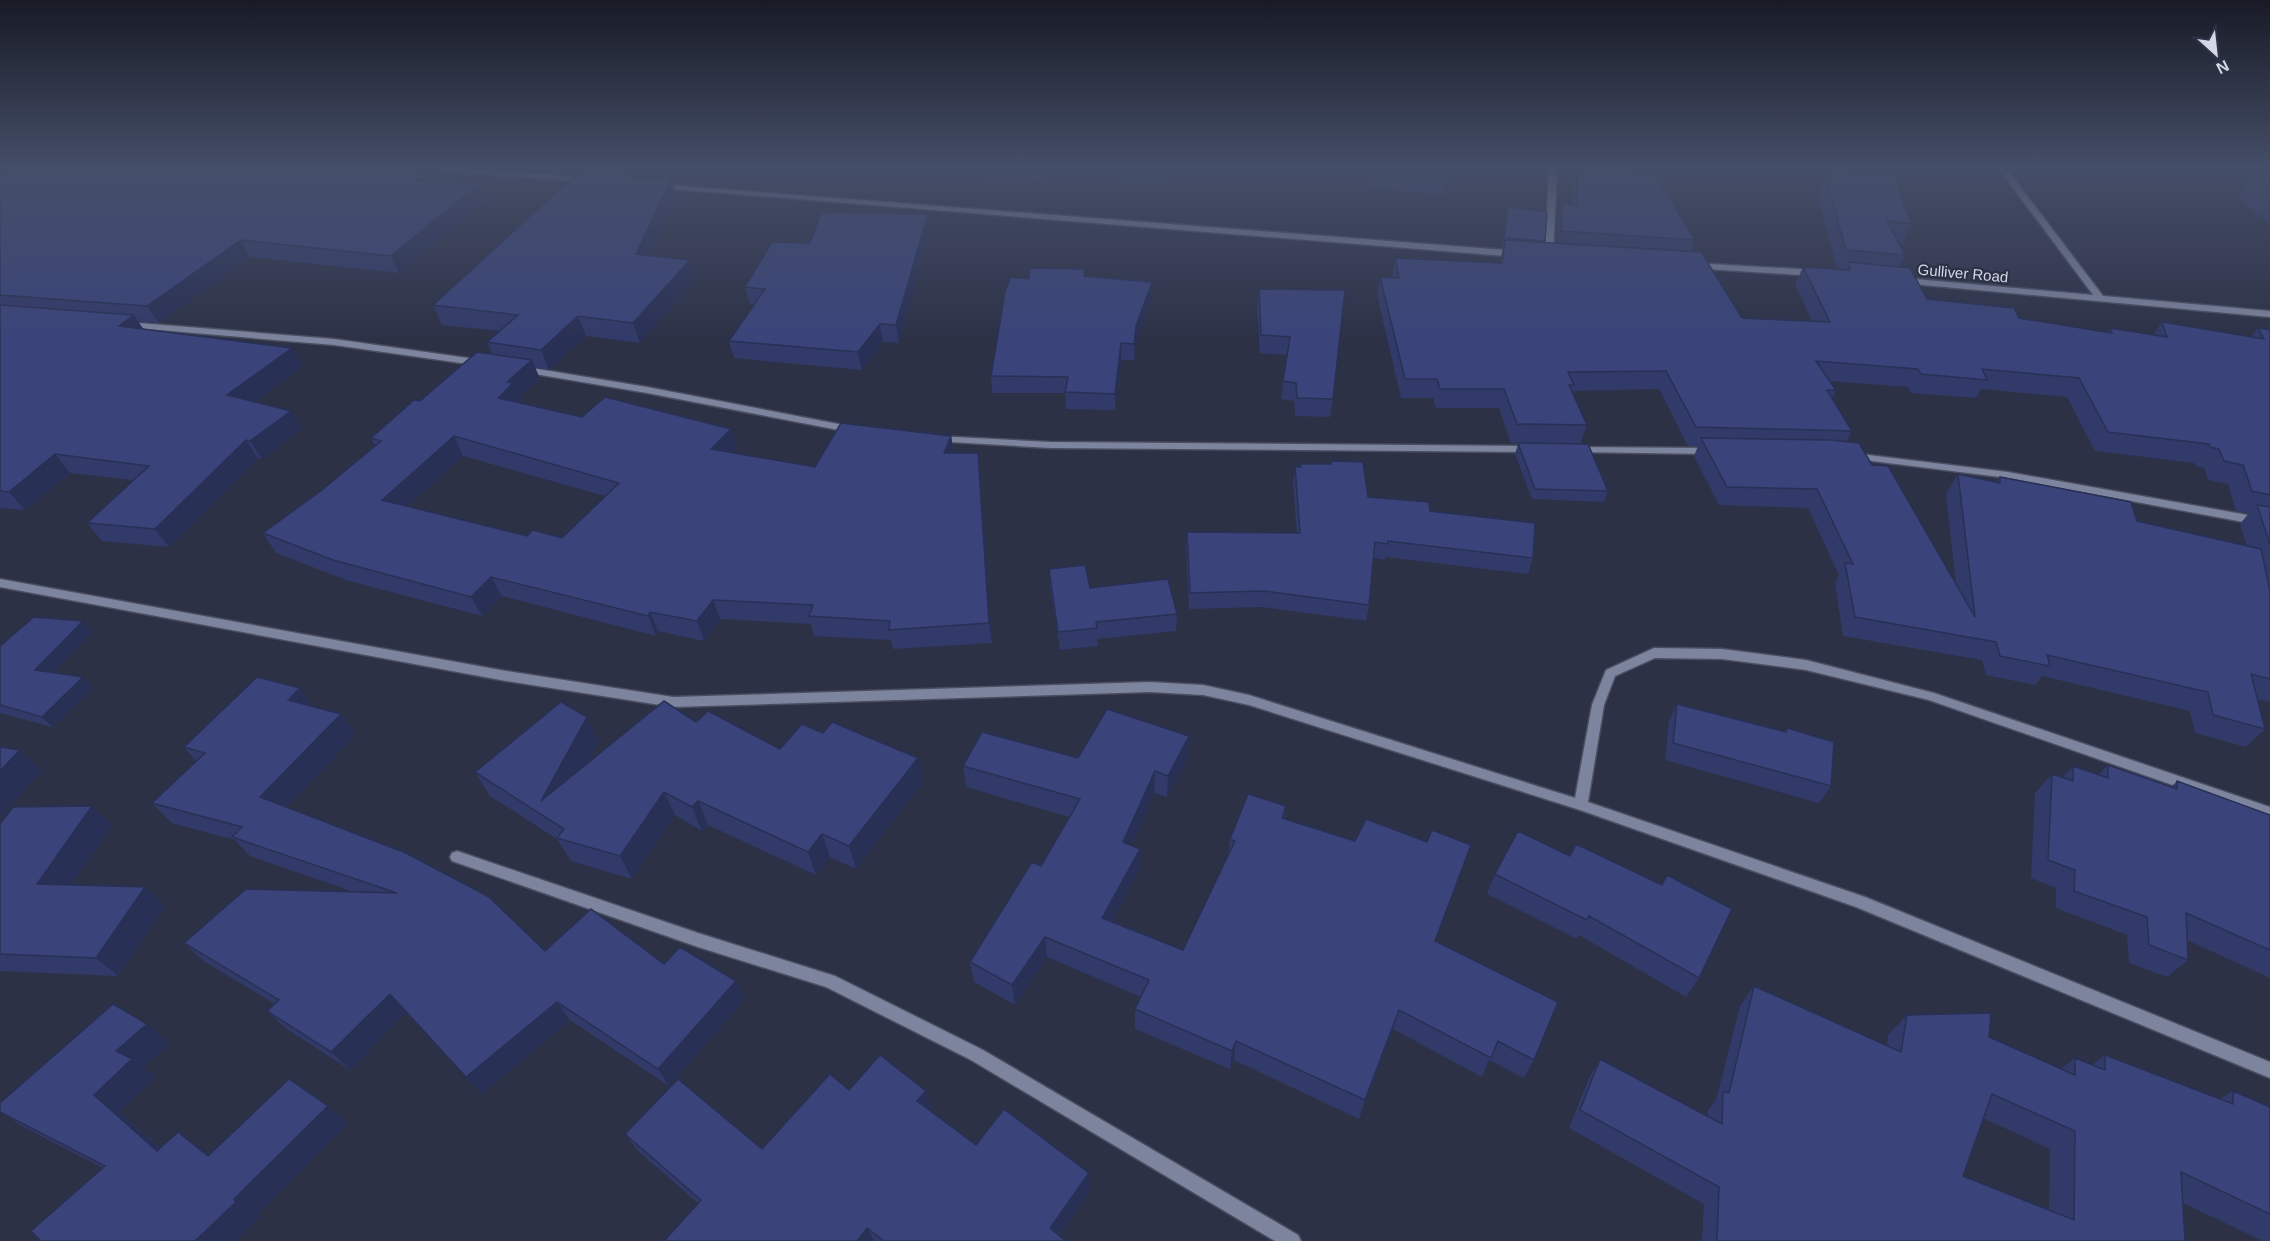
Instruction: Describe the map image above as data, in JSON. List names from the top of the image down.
{
  "streets": {
    "street": ["Gulliver Road"]
  },
  "north": "bottom right"
}
